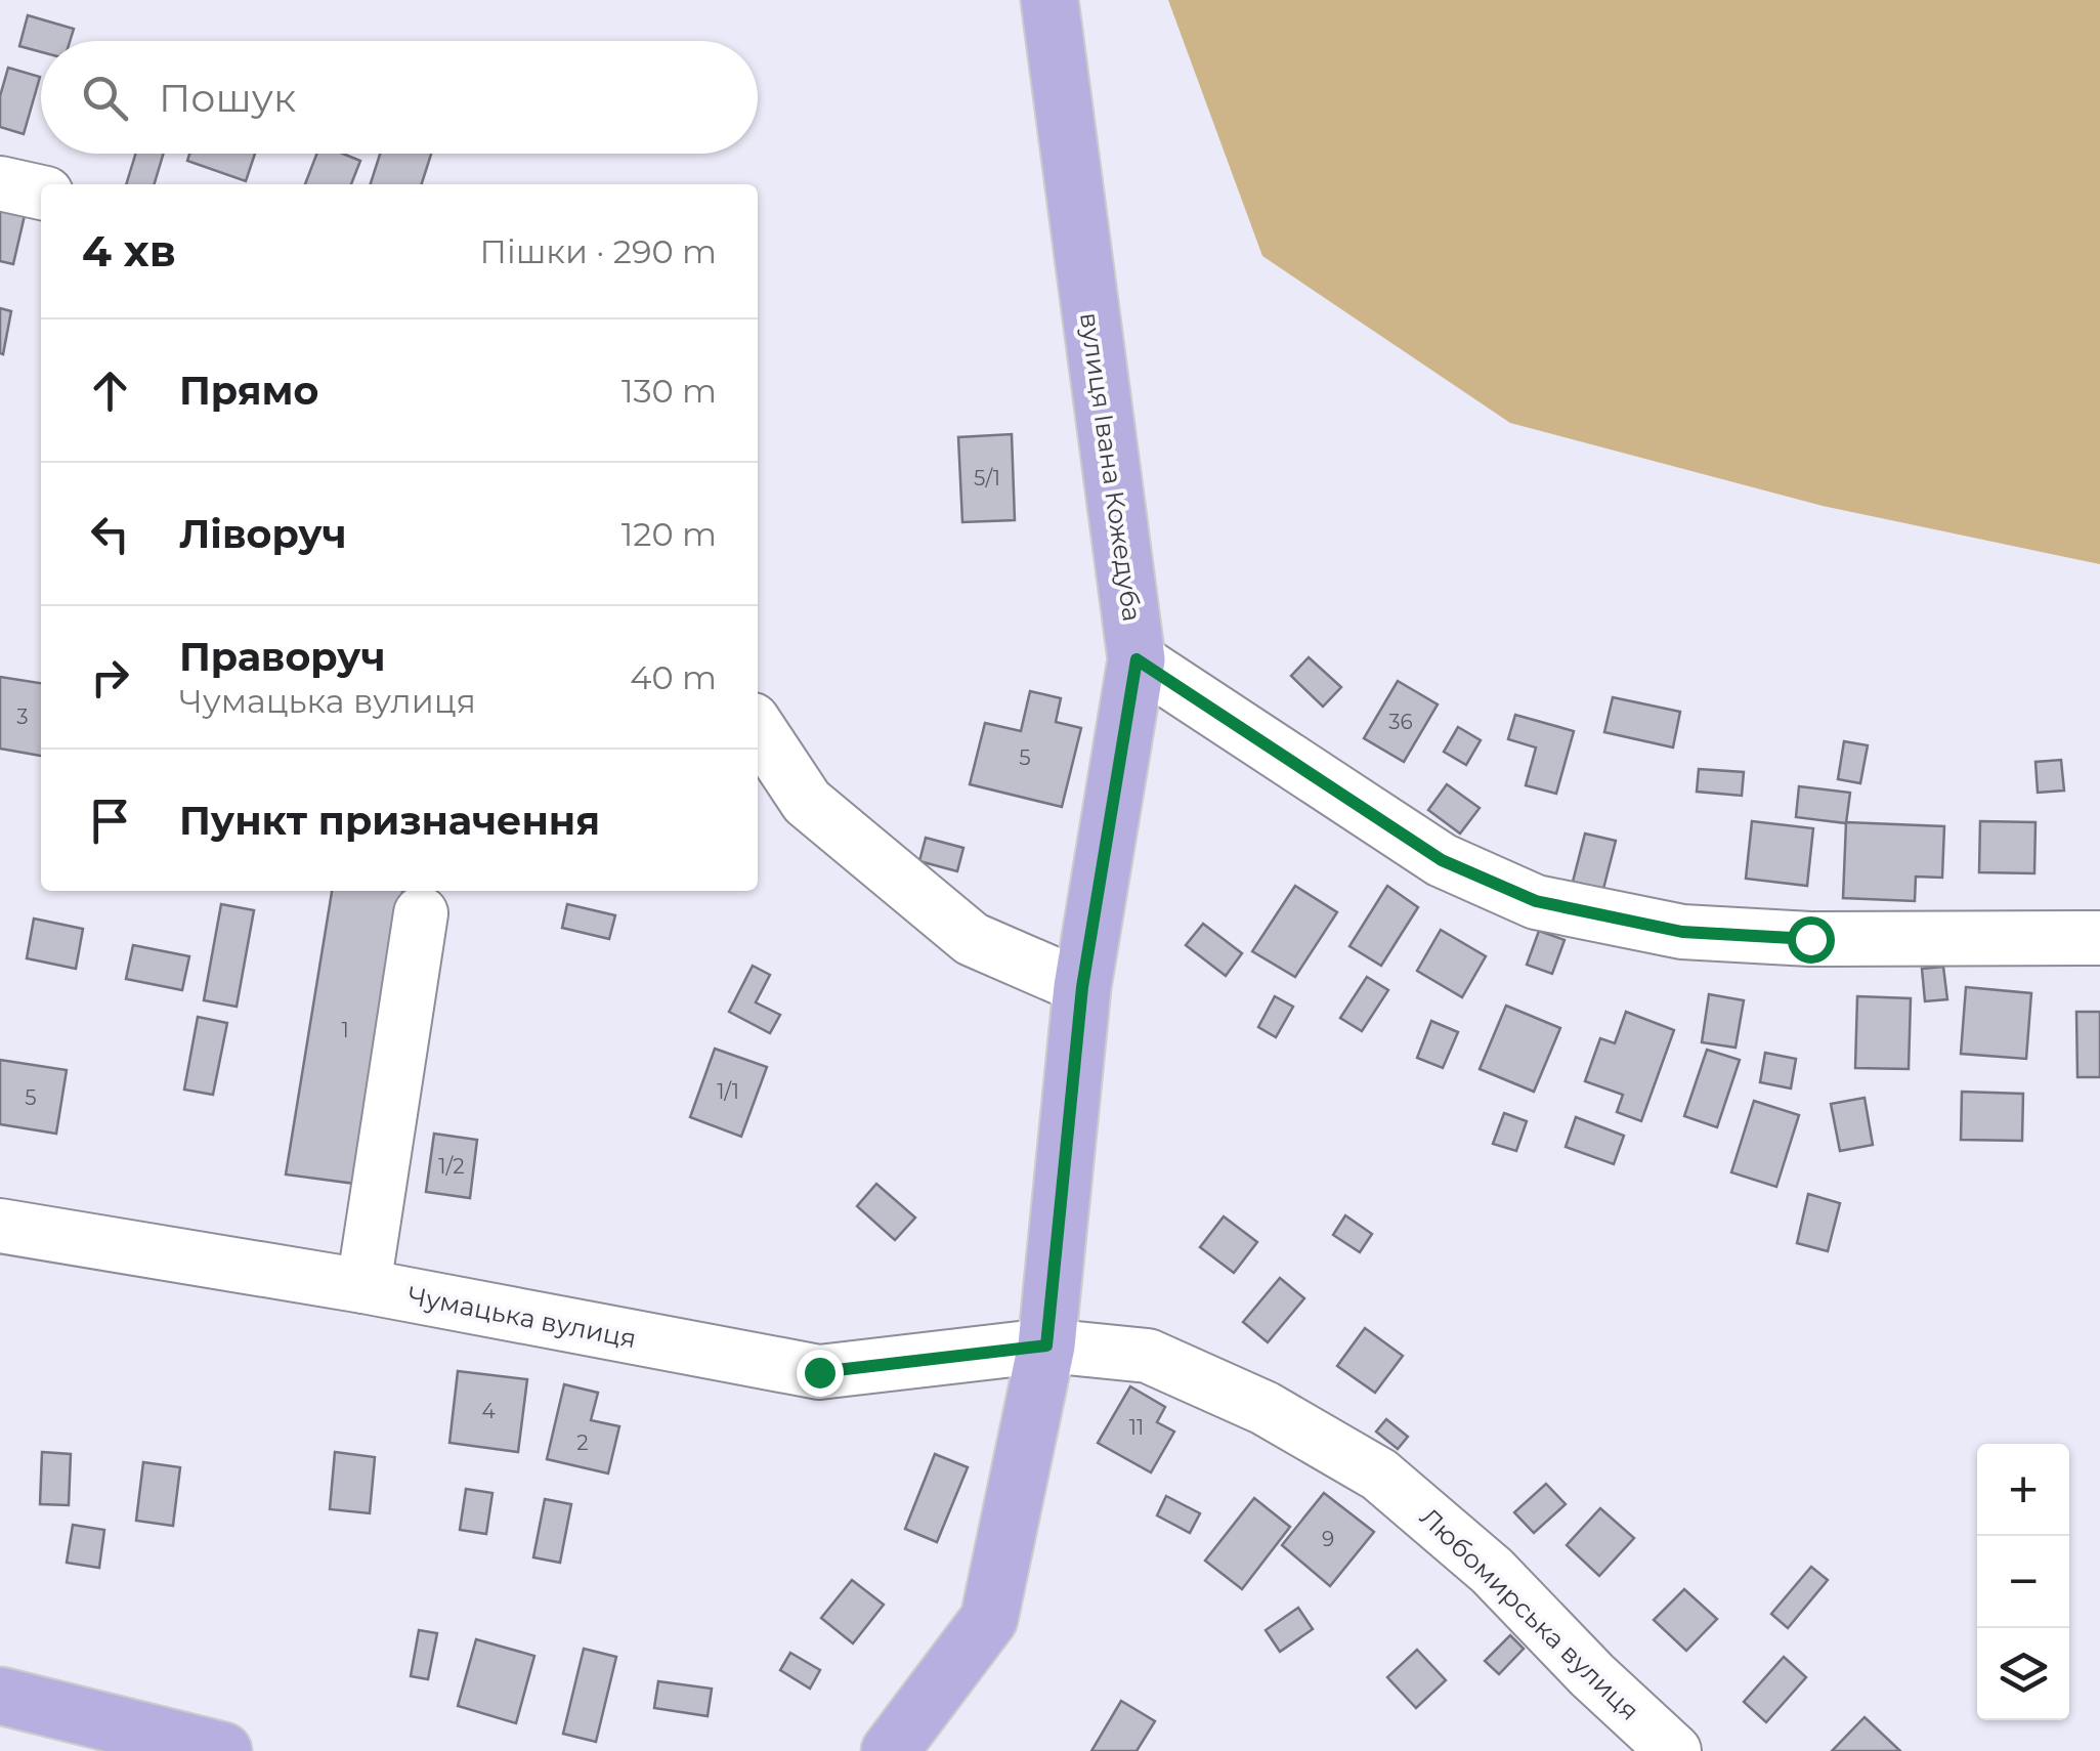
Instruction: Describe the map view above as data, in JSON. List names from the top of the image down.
{
  "streets": {
    "main road": ["вулиця Івана Кожедуба"],
    "street": ["Чумацька вулиця", "Любомирська вулиця"]
  },
  "crossings": [
    ["вулиця Івана Кожедуба", "Чумацька вулиця"],
    ["вулиця Івана Кожедуба", "Любомирська вулиця"],
    ["Чумацька вулиця", "Любомирська вулиця"]
  ],
  "house_numbers": [
    "5/1",
    "3",
    "36",
    "5",
    "1",
    "1/1",
    "5",
    "1/2",
    "4",
    "11",
    "2",
    "9"
  ],
  "page": {
    "search": "Пошук",
    "heading": ["4 хв", "Пішки · 290 m"],
    "list": [
      ["Прямо", "130 m"],
      ["Ліворуч", "120 m"],
      ["Праворуч", "Чумацька вулиця", "40 m"],
      "Пункт призначення"
    ],
    "map_buttons": ["+", "−"]
  }
}
